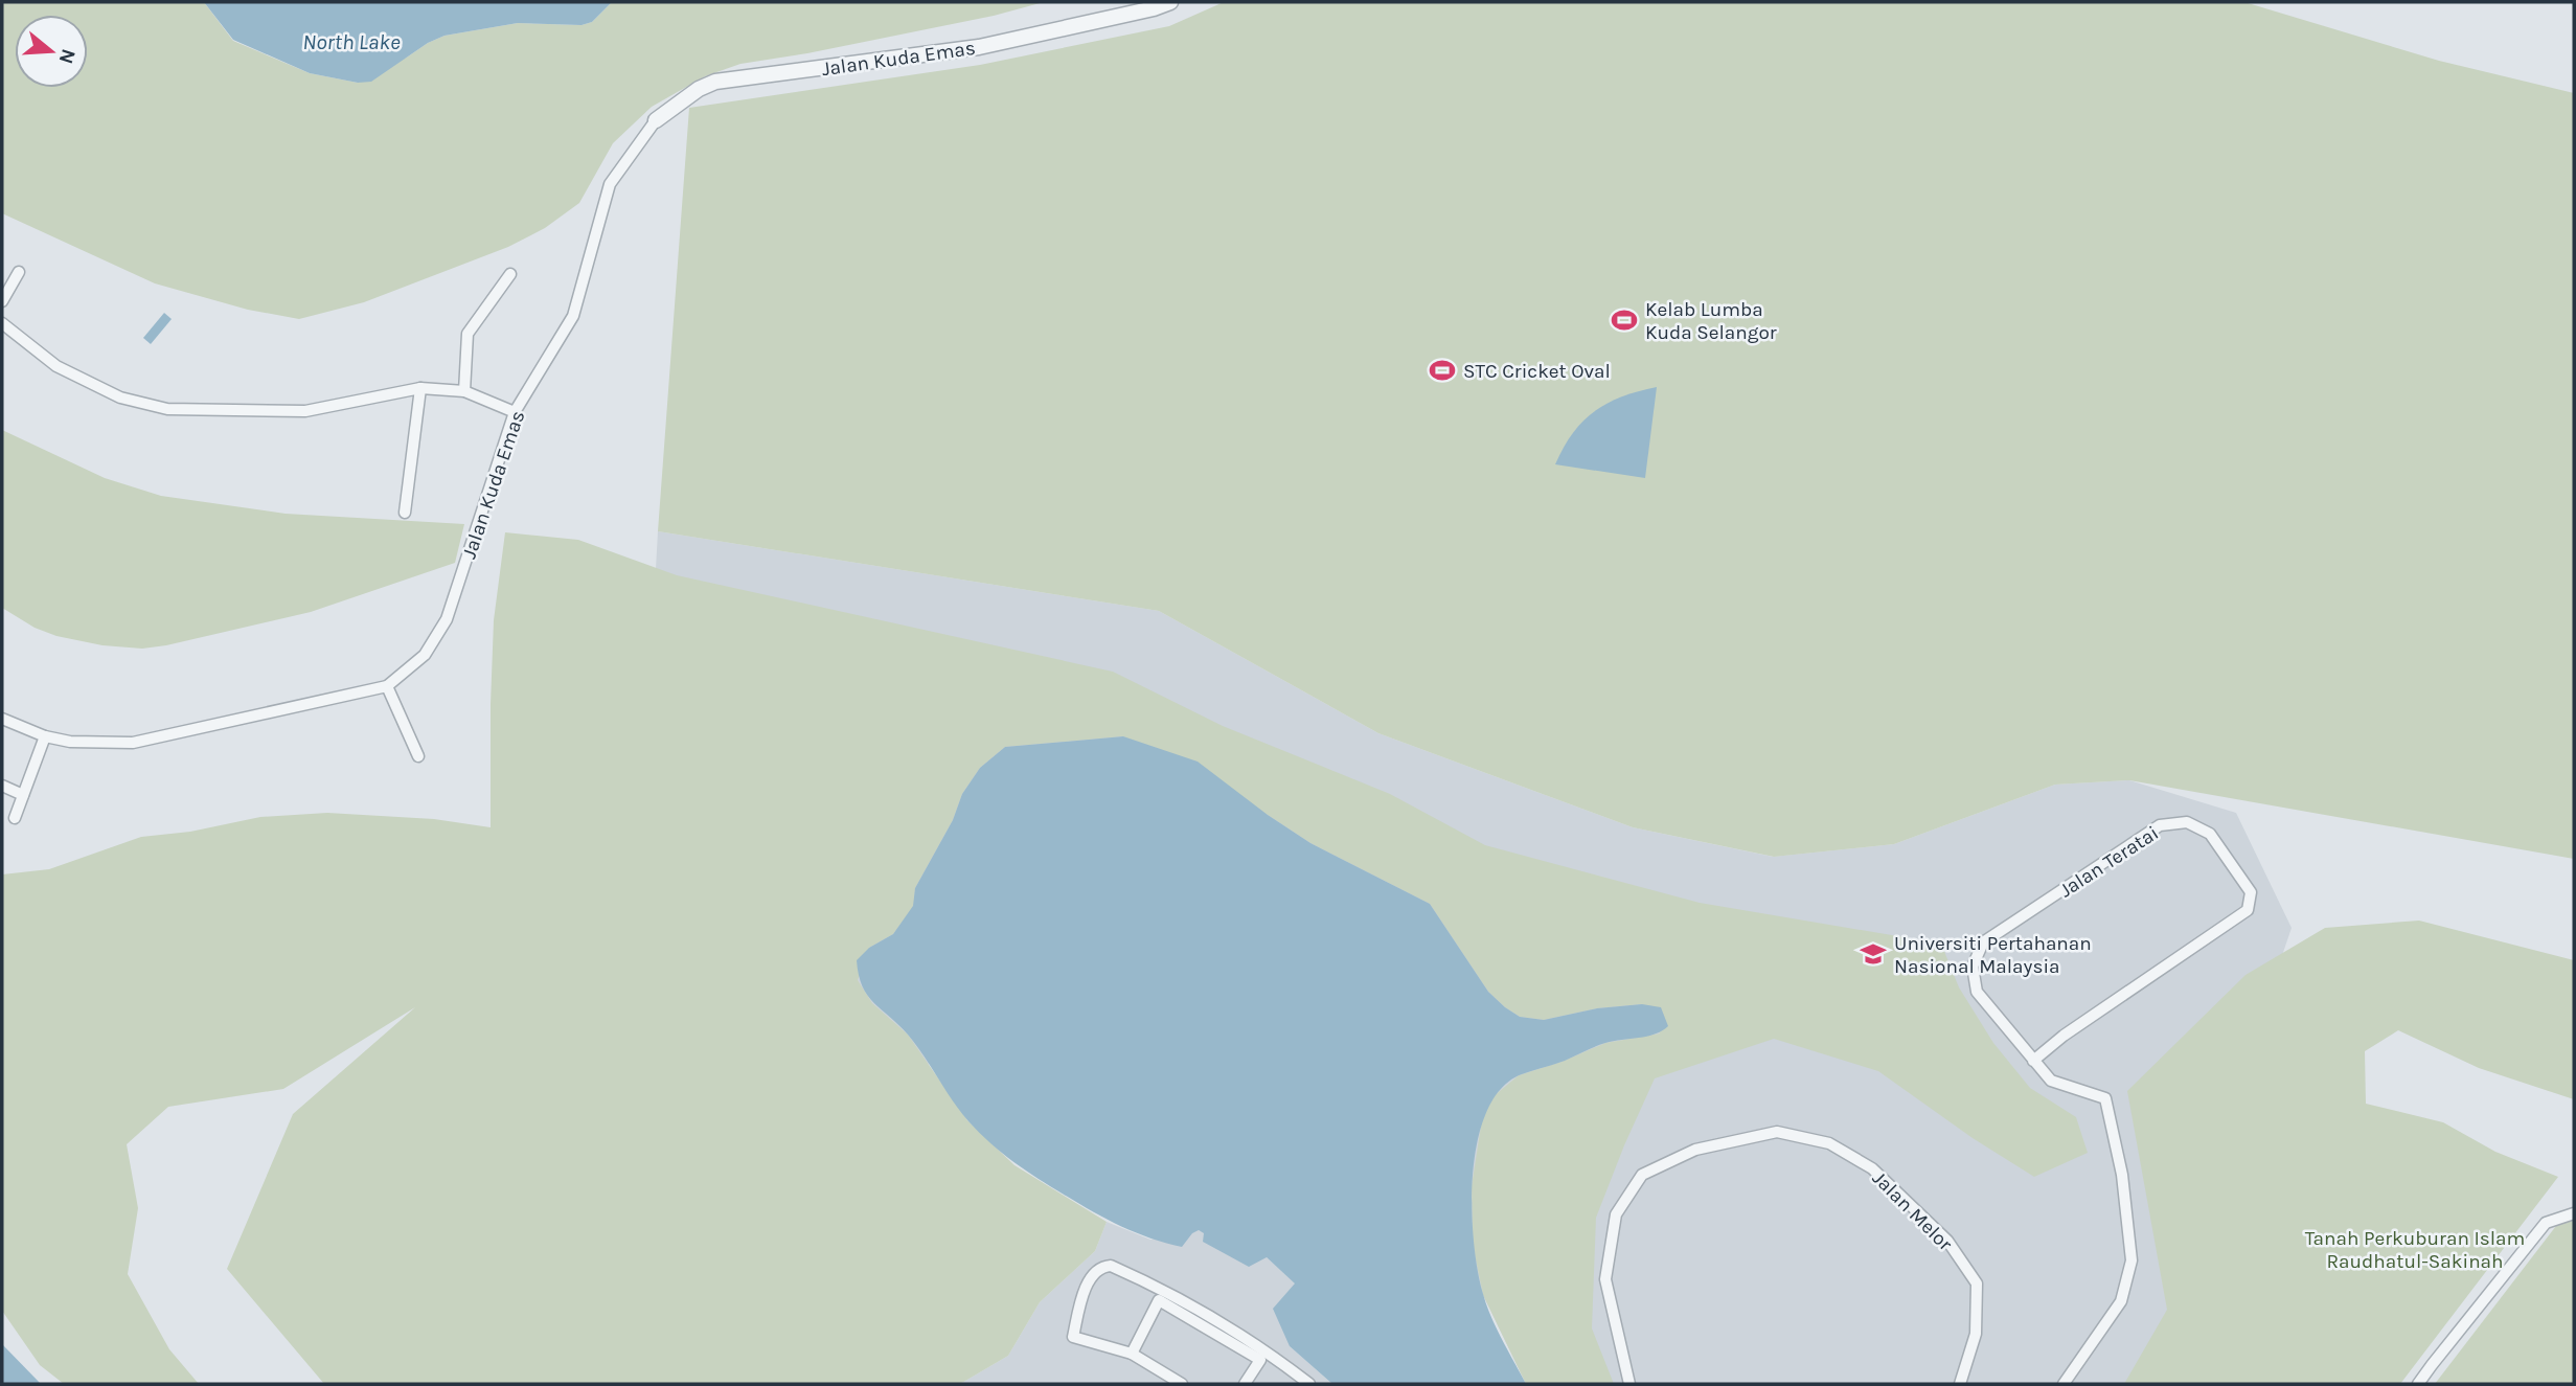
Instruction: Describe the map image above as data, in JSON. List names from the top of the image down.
{
  "streets": {
    "street": ["Jalan Kuda Emas", "Jalan Teratai", "Jalan Melor"]
  },
  "water": ["North Lake"],
  "parks": ["Tanah Perkuburan Islam Raudhatul-Sakinah"],
  "places": {
    "sports": ["Kelab Lumba Kuda Selangor", "STC Cricket Oval"],
    "school or university": ["Universiti Pertahanan Nasional Malaysia"]
  },
  "north": "right"
}
